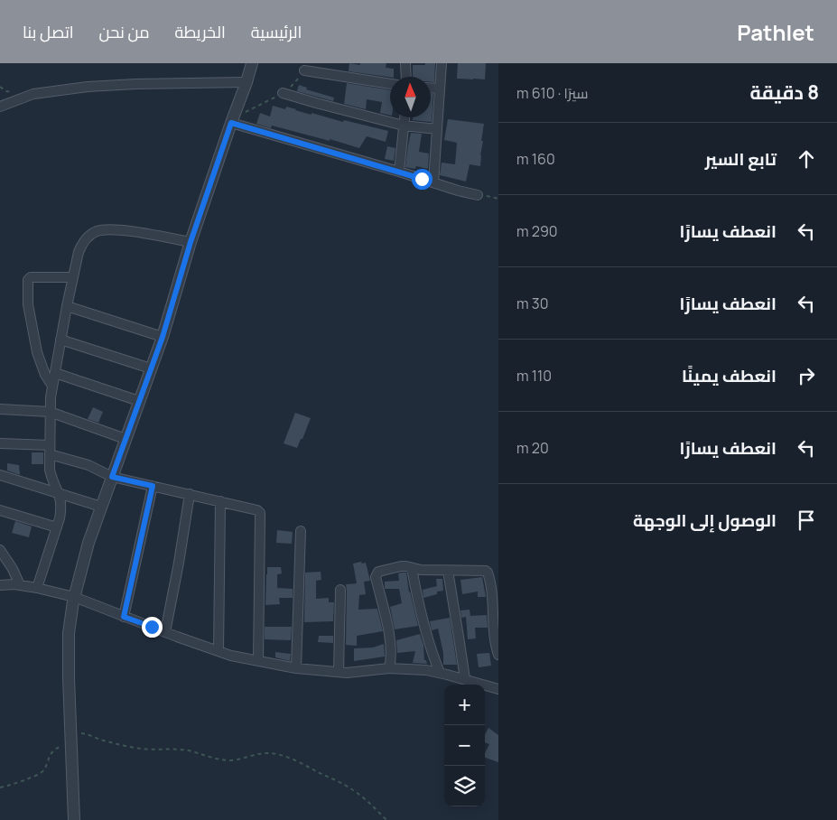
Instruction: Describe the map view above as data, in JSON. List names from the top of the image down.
{
  "north": "top",
  "page": {
    "header": "Pathlet",
    "nav": [
      "الرئيسية",
      "الخريطة",
      "من نحن",
      "اتصل بنا"
    ],
    "heading": ["8 دقيقة", "سيرًا · 610 m"],
    "list": [
      ["تابع السير", "160 m"],
      ["انعطف يسارًا", "290 m"],
      ["انعطف يسارًا", "30 m"],
      ["انعطف يمينًا", "110 m"],
      ["انعطف يسارًا", "20 m"],
      "الوصول إلى الوجهة"
    ],
    "map_buttons": ["+", "−"]
  }
}
